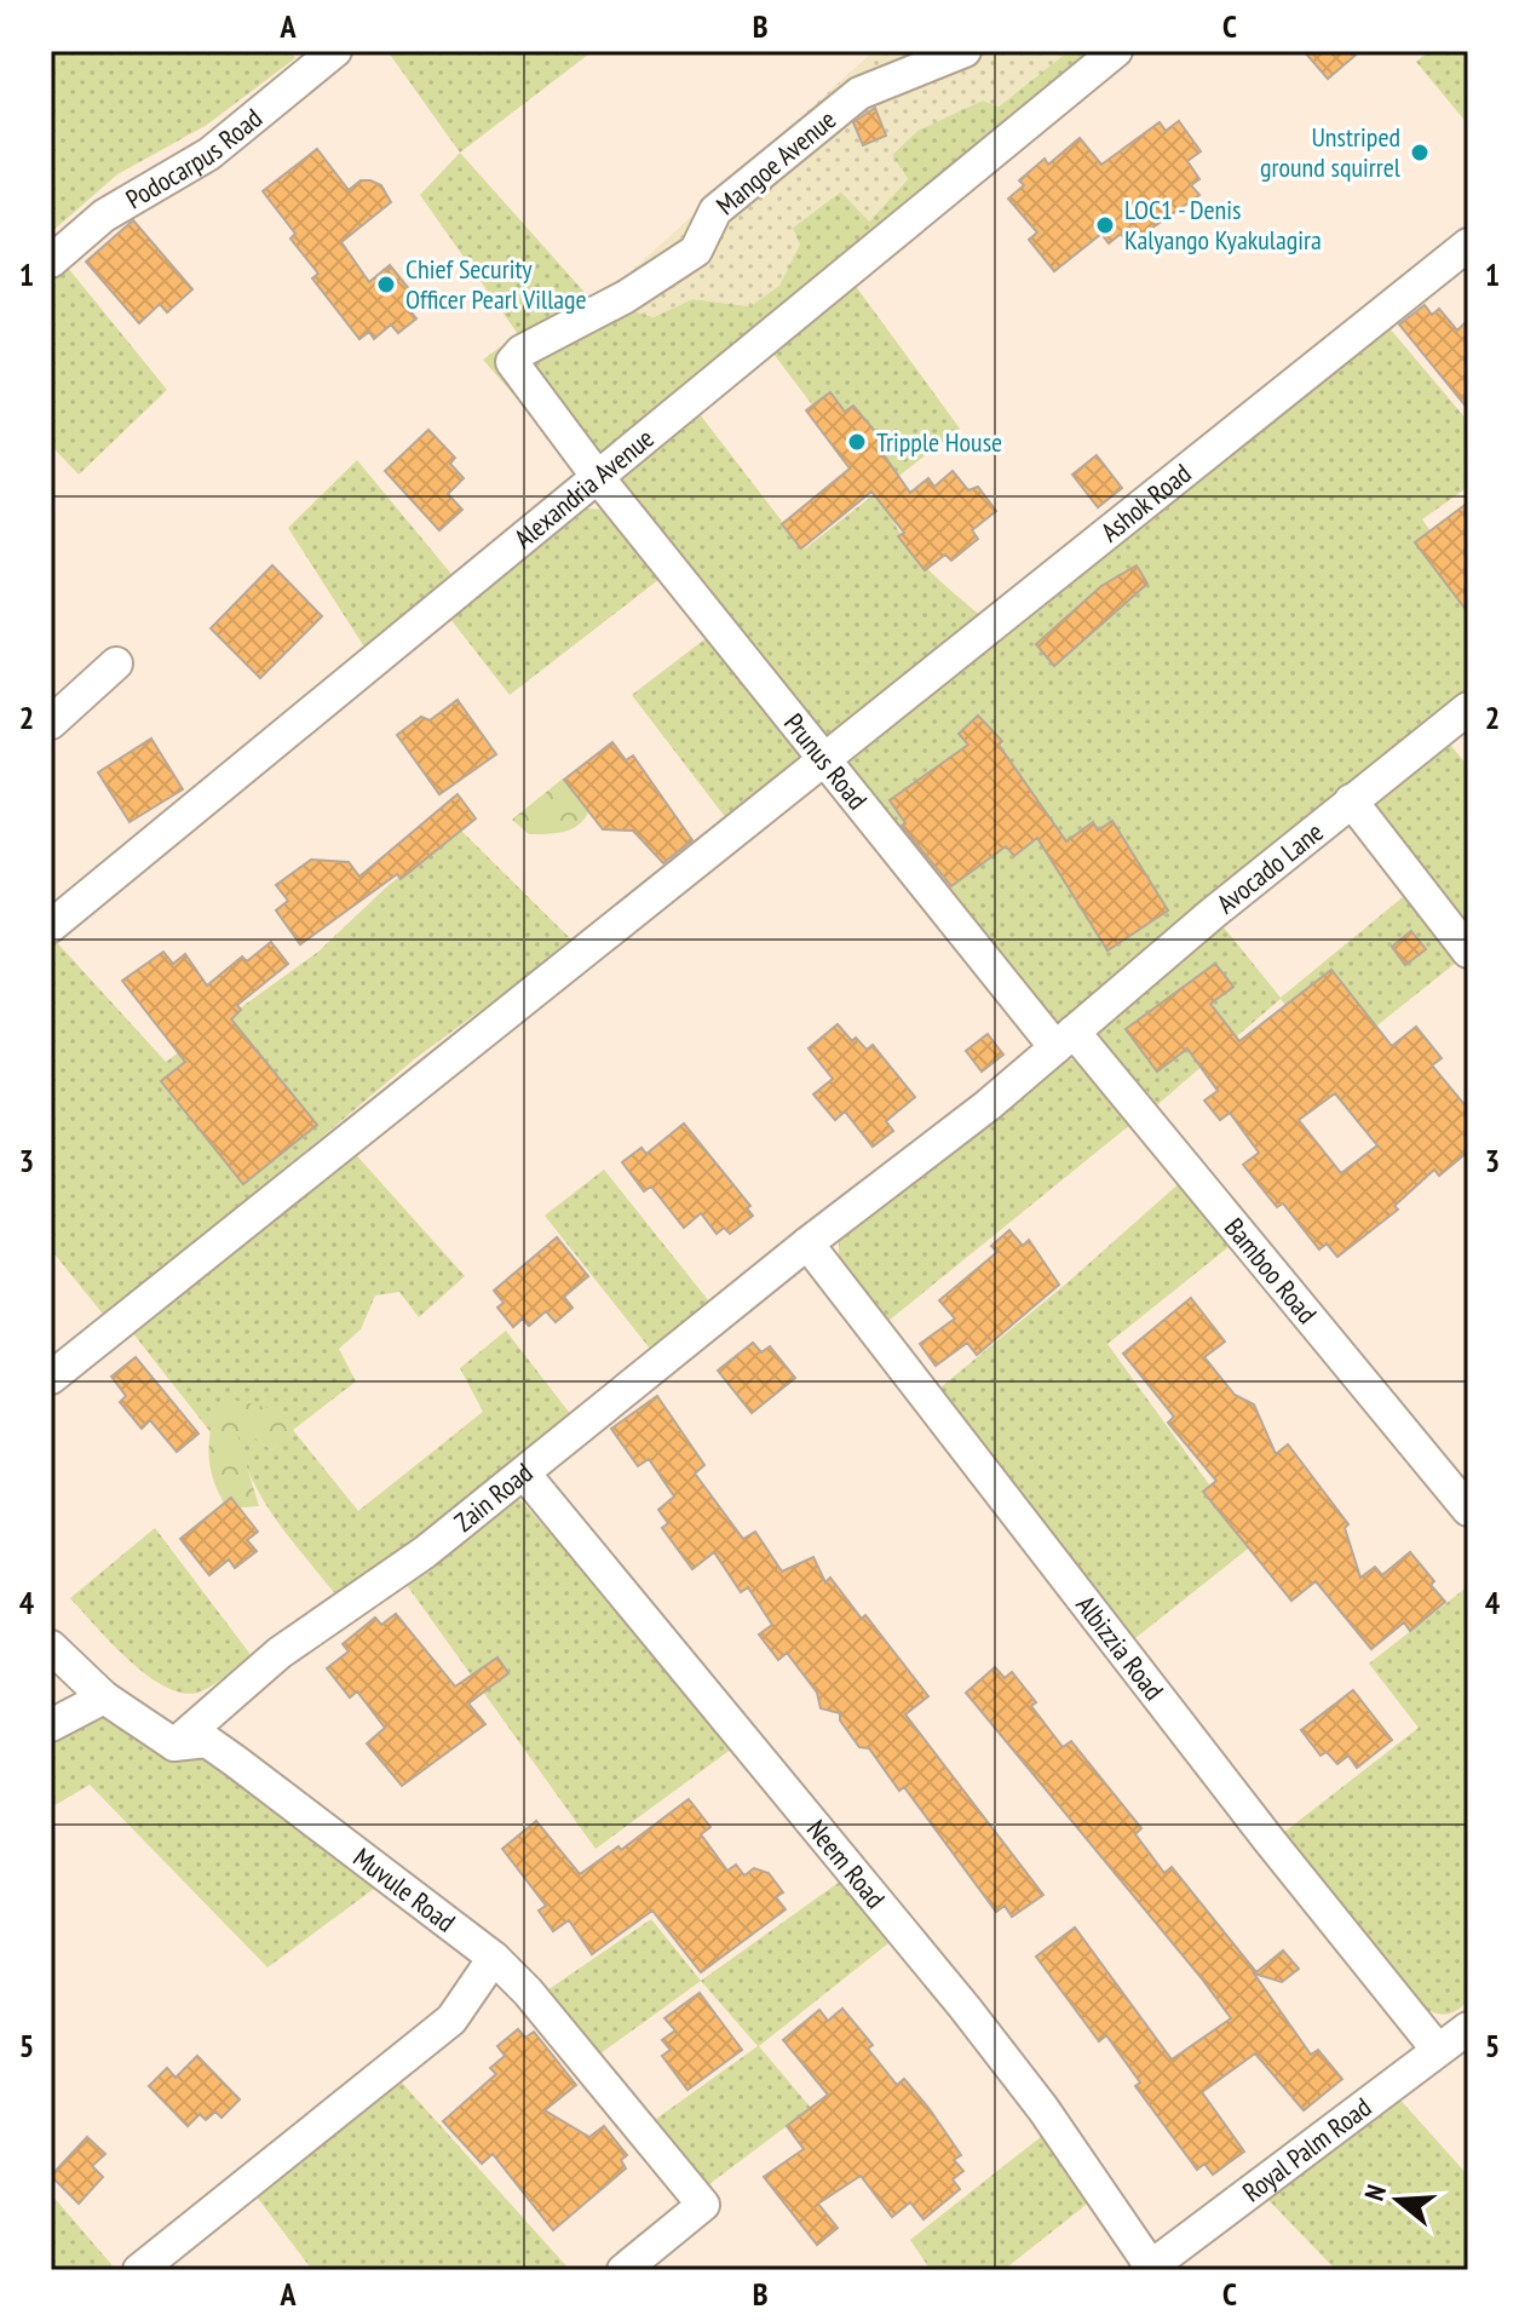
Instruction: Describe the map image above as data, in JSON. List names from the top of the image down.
{
  "streets": {
    "street": [
      "Podocarpus Road",
      "Mangoe Avenue",
      "Alexandria Avenue",
      "Ashok Road",
      "Prunus Road",
      "Avocado Lane",
      "Bamboo Road",
      "Zain Road",
      "Albizzia Road",
      "Neem Road",
      "Muvule Road",
      "Royal Palm Road"
    ]
  },
  "crossings": [
    ["Mangoe Avenue", "Prunus Road"],
    ["Alexandria Avenue", "Prunus Road"],
    ["Ashok Road", "Prunus Road"],
    ["Prunus Road", "Avocado Lane"],
    ["Prunus Road", "Bamboo Road"],
    ["Avocado Lane", "Bamboo Road"],
    ["Avocado Lane", "Zain Road"],
    ["Avocado Lane", "Albizzia Road"],
    ["Zain Road", "Albizzia Road"],
    ["Zain Road", "Neem Road"],
    ["Zain Road", "Muvule Road"],
    ["Albizzia Road", "Royal Palm Road"],
    ["Neem Road", "Royal Palm Road"]
  ],
  "places": [
    "Unstriped ground squirrel",
    "LOC1 - Denis Kalyango Kyakulagira",
    "Chief Security Officer Pearl Village",
    "Tripple House"
  ],
  "north": "left",
  "grid": {
    "columns": ["A", "B", "C"],
    "rows": [
      "1",
      "2",
      "3",
      "4",
      "5"
    ]
  }
}
